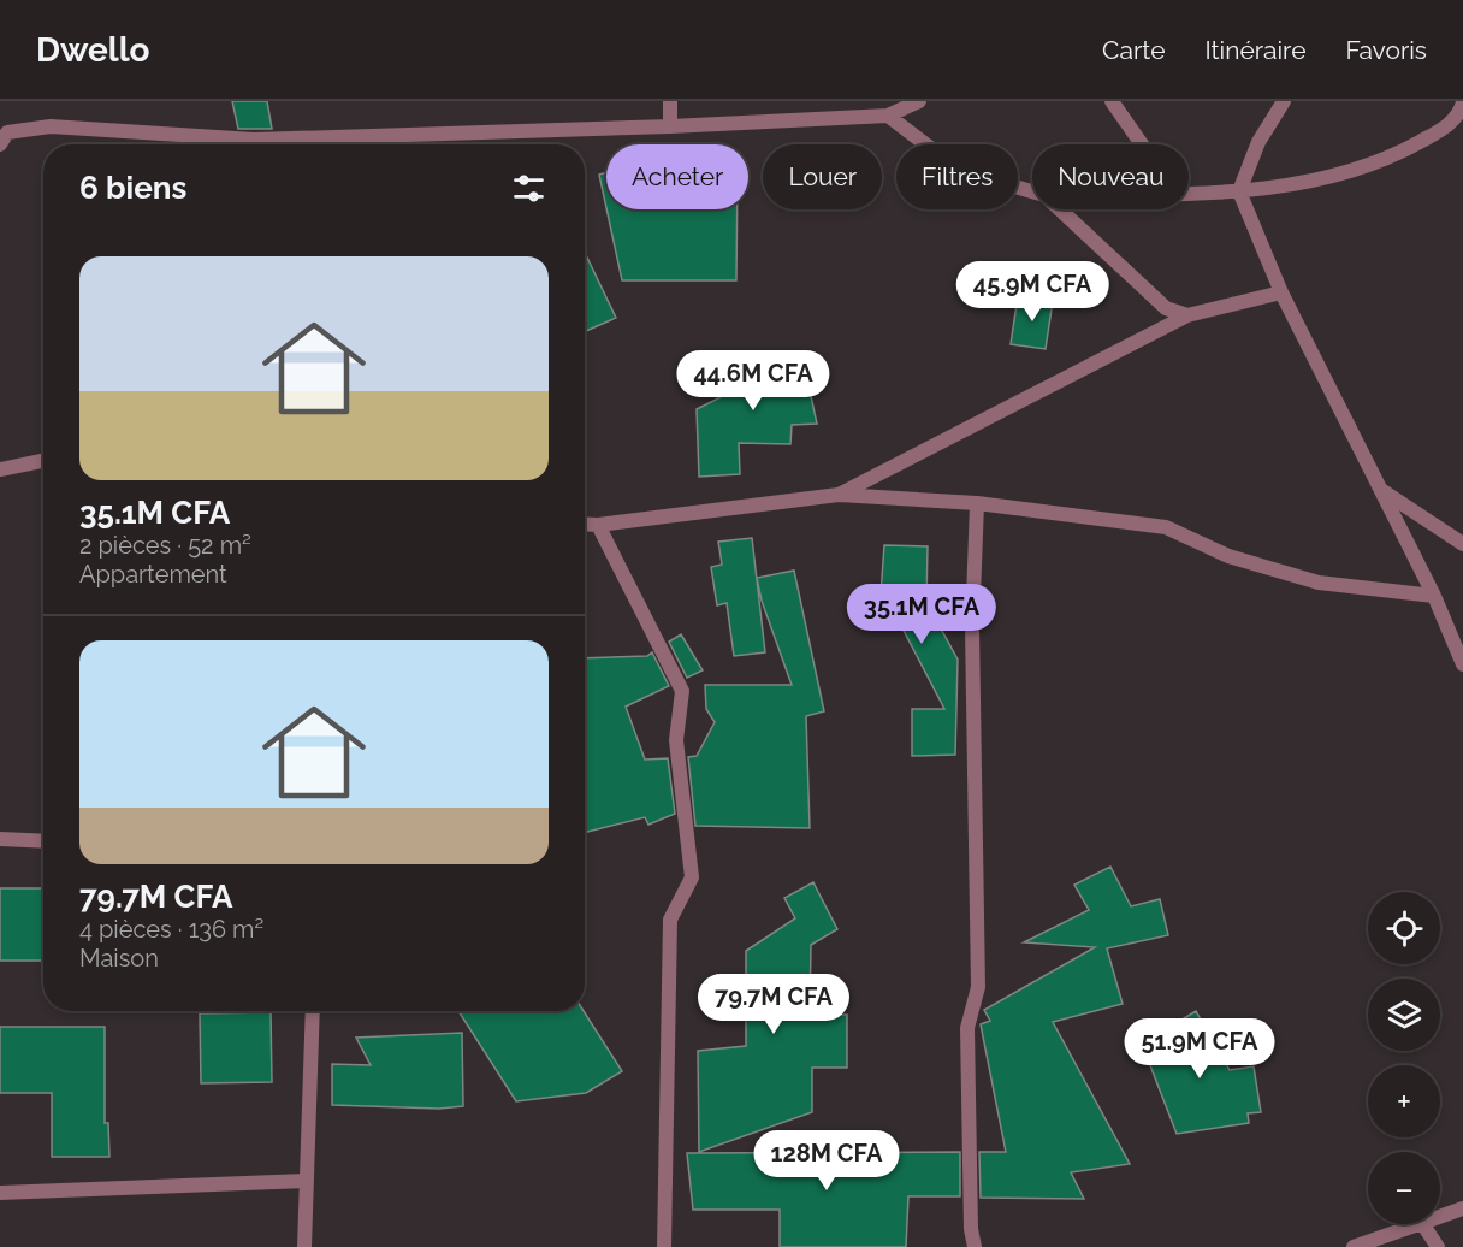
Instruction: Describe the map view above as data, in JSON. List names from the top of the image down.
{
  "page": {
    "header": "Dwello",
    "nav": ["Carte", "Itinéraire", "Favoris"],
    "chip": [
      "Acheter",
      "Louer",
      "Filtres",
      "Nouveau"
    ],
    "heading": "6 biens",
    "list": [
      {
        "name": "35.1M CFA",
        "note": "2 pièces · 52 m² · Appartement"
      },
      {
        "name": "79.7M CFA",
        "note": "4 pièces · 136 m² · Maison"
      }
    ],
    "price": [
      "45.9M CFA",
      "44.6M CFA",
      "35.1M CFA",
      "79.7M CFA",
      "51.9M CFA",
      "128M CFA"
    ],
    "map_buttons": ["+", "−"]
  }
}
